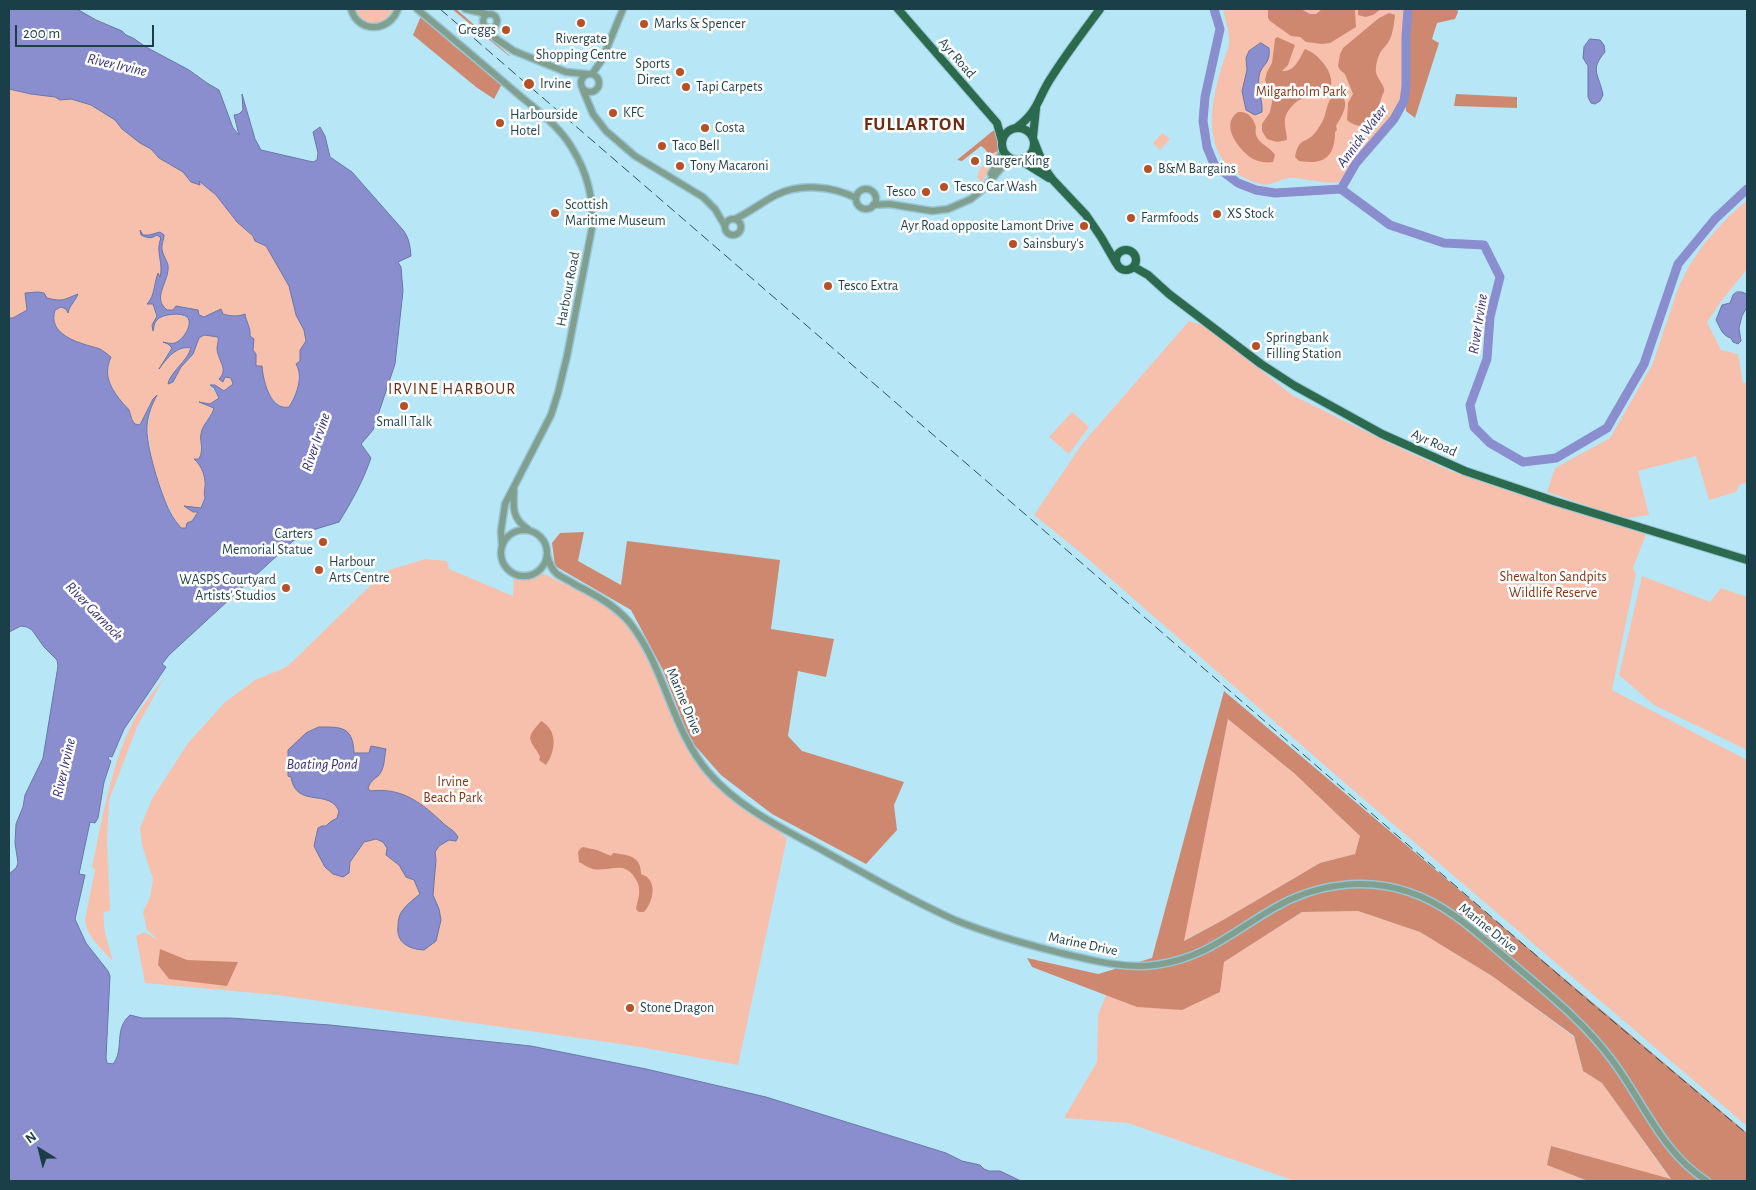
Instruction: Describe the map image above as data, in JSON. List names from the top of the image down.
{
  "streets": {
    "main road": ["Ayr Road"],
    "street": ["Harbour Road", "Marine Drive"]
  },
  "districts": ["FULLARTON", "IRVINE HARBOUR"],
  "water": [
    "River Irvine",
    "Annick Water",
    "River Garnock",
    "Boating Pond"
  ],
  "parks": ["Milgarholm Park", "Shewalton Sandpits Wildlife Reserve", "Irvine Beach Park"],
  "places": [
    "Rivergate Shopping Centre",
    "Marks & Spencer",
    "Greggs",
    "Sports Direct",
    "Irvine",
    "Tapi Carpets",
    "KFC",
    "Harbourside Hotel",
    "Costa",
    "Taco Bell",
    "Burger King",
    "Tony Macaroni",
    "B&M Bargains",
    "Tesco Car Wash",
    "Tesco",
    "Scottish Maritime Museum",
    "XS Stock",
    "Farmfoods",
    "Ayr Road opposite Lamont Drive",
    "Sainsbury's",
    "Tesco Extra",
    "Springbank Filling Station",
    "Small Talk",
    "Carters Memorial Statue",
    "Harbour Arts Centre",
    "WASPS Courtyard Artists' Studios",
    "Stone Dragon"
  ],
  "scale_bar": "200 m",
  "north": "top left"
}
